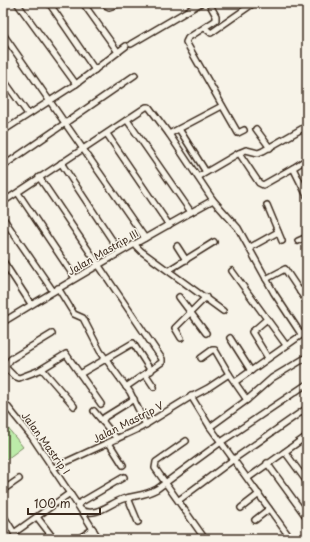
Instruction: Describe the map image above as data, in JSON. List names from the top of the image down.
{
  "streets": {
    "street": ["Jalan Mastrip III", "Jalan Mastrip V", "Jalan Mastrip I"]
  },
  "crossings": [
    ["Jalan Mastrip V", "Jalan Mastrip I"]
  ],
  "scale_bar": "100 m"
}
